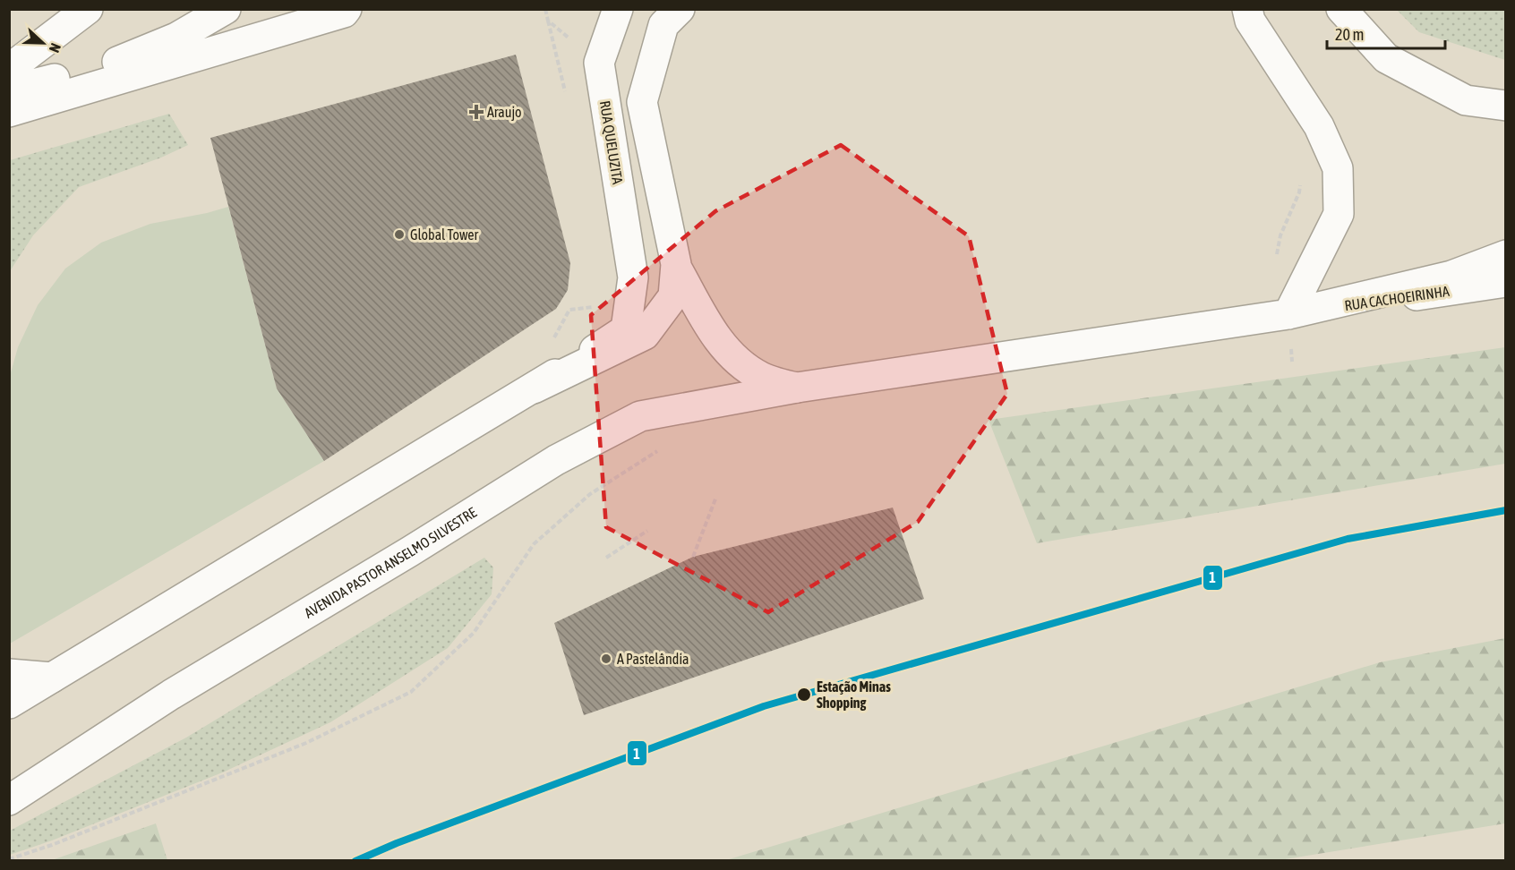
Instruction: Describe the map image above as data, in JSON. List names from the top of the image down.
{
  "streets": {
    "main road": ["RUA QUELUZITA", "RUA CACHOEIRINHA", "AVENIDA PASTOR ANSELMO SILVESTRE"]
  },
  "crossings": [
    ["RUA CACHOEIRINHA", "AVENIDA PASTOR ANSELMO SILVESTRE"]
  ],
  "places": {
    "health": ["Araujo"],
    "other": ["Global Tower", "A Pastelândia", "Estação Minas Shopping"]
  },
  "lines": ["transit line 1"],
  "scale_bar": "20 m",
  "north": "right"
}
